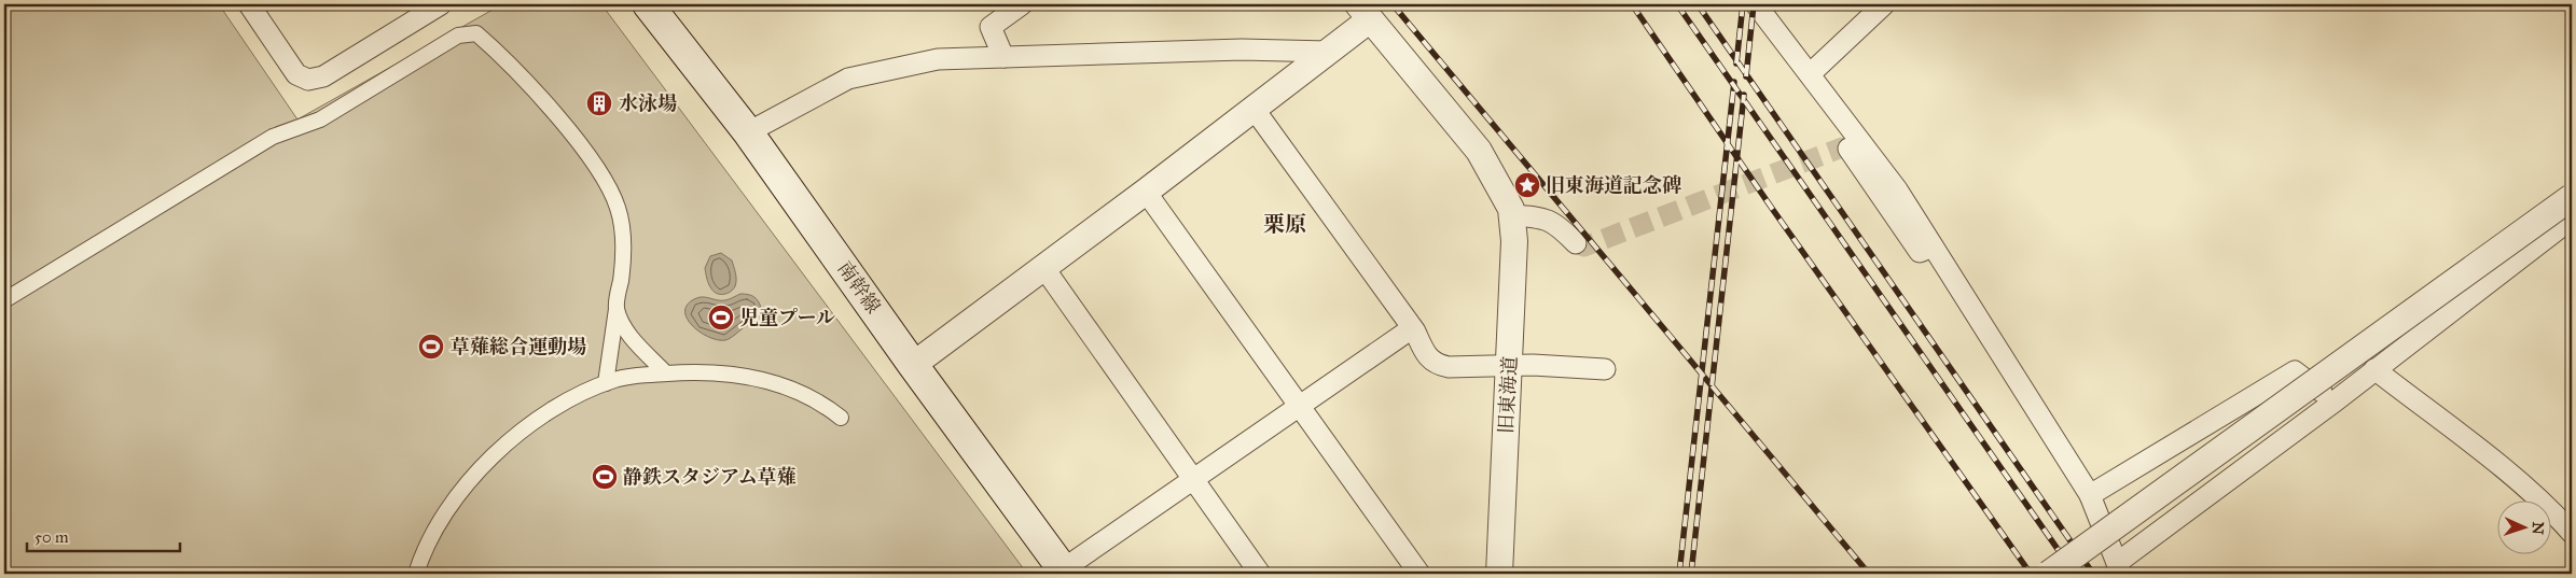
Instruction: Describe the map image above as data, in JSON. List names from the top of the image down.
{
  "streets": {
    "main road": ["南幹線"],
    "street": ["旧東海道"]
  },
  "districts": ["栗原"],
  "places": {
    "building": ["水泳場"],
    "place": ["旧東海道記念碑"],
    "sports": ["児童プール", "草薙総合運動場", "静鉄スタジアム草薙"]
  },
  "scale_bar": "50 m",
  "north": "right"
}
